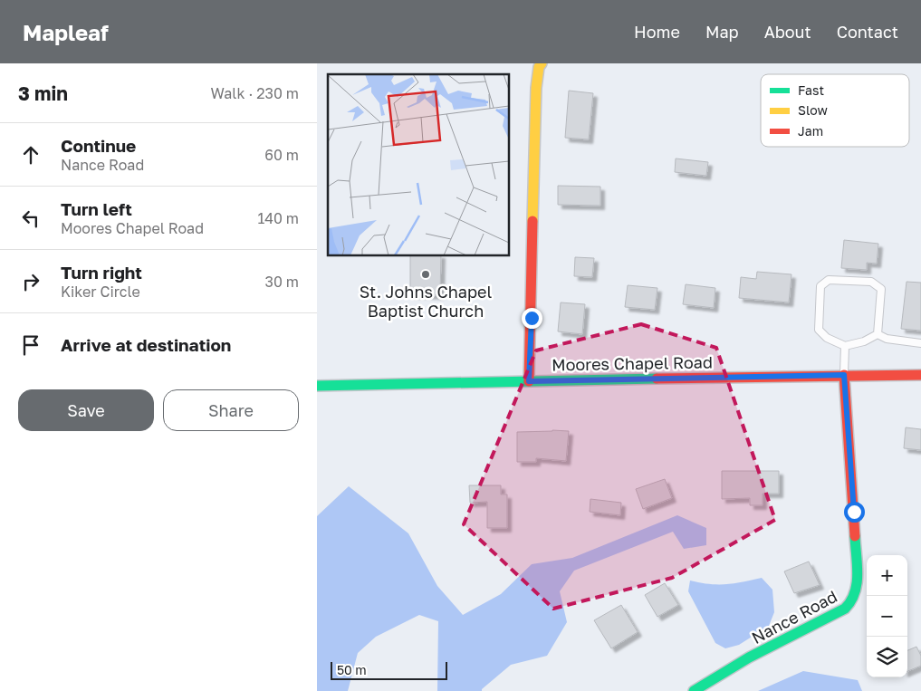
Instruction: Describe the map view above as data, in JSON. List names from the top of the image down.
{
  "streets": {
    "street": ["Moores Chapel Road", "Nance Road"]
  },
  "crossings": [
    ["Moores Chapel Road", "Nance Road"]
  ],
  "places": ["St. Johns Chapel Baptist Church"],
  "legend": ["Fast", "Slow", "Jam"],
  "scale_bar": "50 m",
  "page": {
    "header": "Mapleaf",
    "nav": [
      "Home",
      "Map",
      "About",
      "Contact"
    ],
    "heading": ["3 min", "Walk · 230 m"],
    "list": [
      ["Continue", "Nance Road", "60 m"],
      ["Turn left", "Moores Chapel Road", "140 m"],
      ["Turn right", "Kiker Circle", "30 m"],
      "Arrive at destination"
    ],
    "buttons": ["Save", "Share"],
    "map_buttons": ["+", "−"],
    "scale": "50 m"
  }
}
